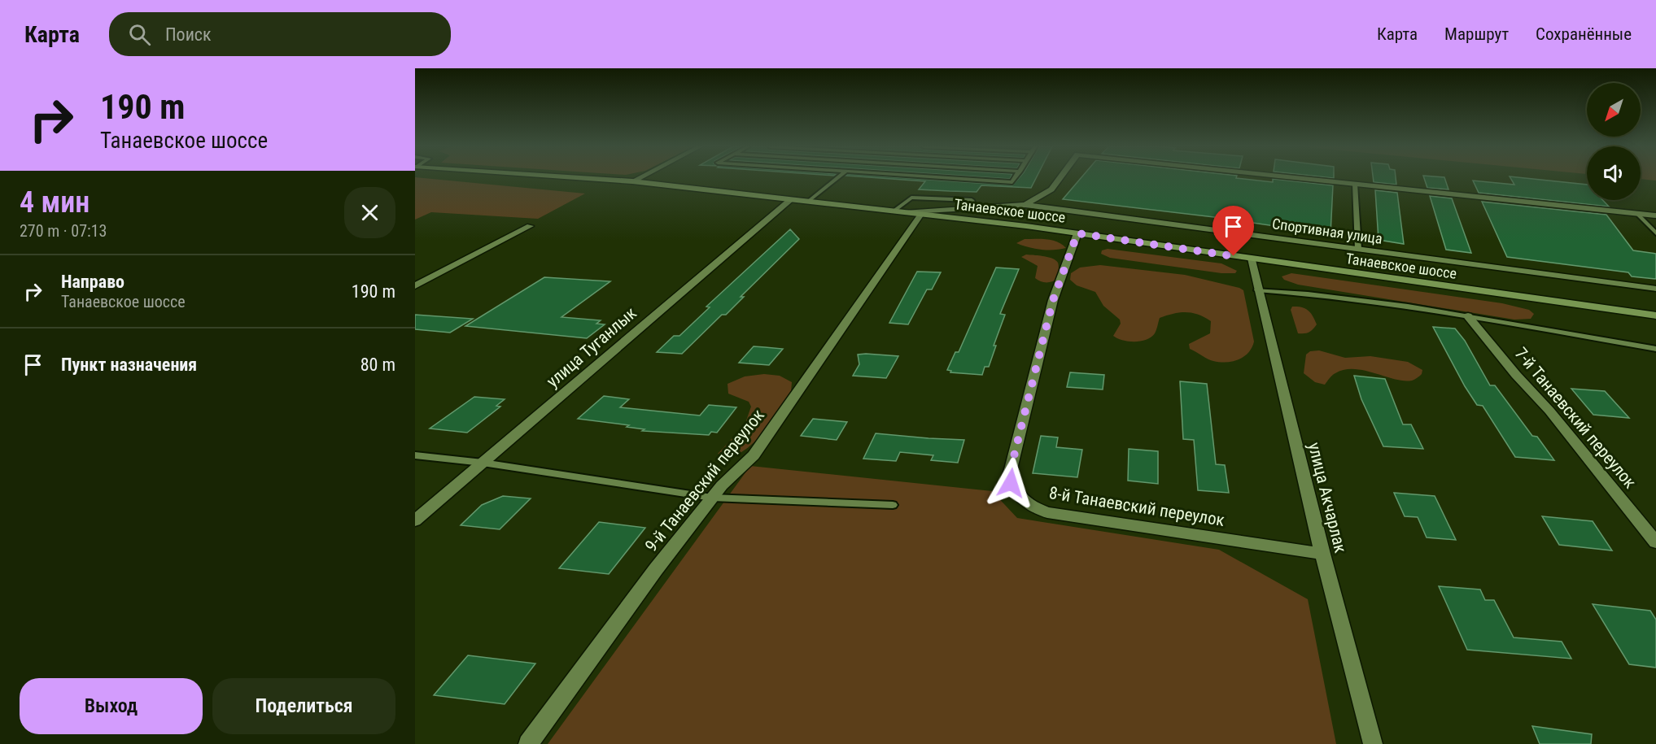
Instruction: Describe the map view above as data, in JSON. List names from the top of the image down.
{
  "streets": {
    "street": [
      "Танаевское шоссе",
      "Спортивная улица",
      "улица Туганлык",
      "7-й Танаевский переулок",
      "9-й Танаевский переулок",
      "улица Акчарлак",
      "8-й Танаевский переулок"
    ]
  },
  "crossings": [
    ["Танаевское шоссе", "Спортивная улица"],
    ["Танаевское шоссе", "улица Туганлык"],
    ["Танаевское шоссе", "9-й Танаевский переулок"],
    ["Танаевское шоссе", "улица Акчарлак"],
    ["Танаевское шоссе", "8-й Танаевский переулок"],
    ["улица Акчарлак", "8-й Танаевский переулок"]
  ],
  "north": "bottom left",
  "page": {
    "header": "Карта",
    "search": "Поиск",
    "nav": ["Карта", "Маршрут", "Сохранённые"],
    "turn": ["190 m", "Танаевское шоссе"],
    "heading": ["4 мин", "270 m · 07:13"],
    "list": [
      {
        "name": "Направо",
        "note": "Танаевское шоссе",
        "value": "190 m"
      },
      {
        "name": "Пункт назначения",
        "value": "80 m"
      }
    ],
    "buttons": ["Выход", "Поделиться"]
  }
}
